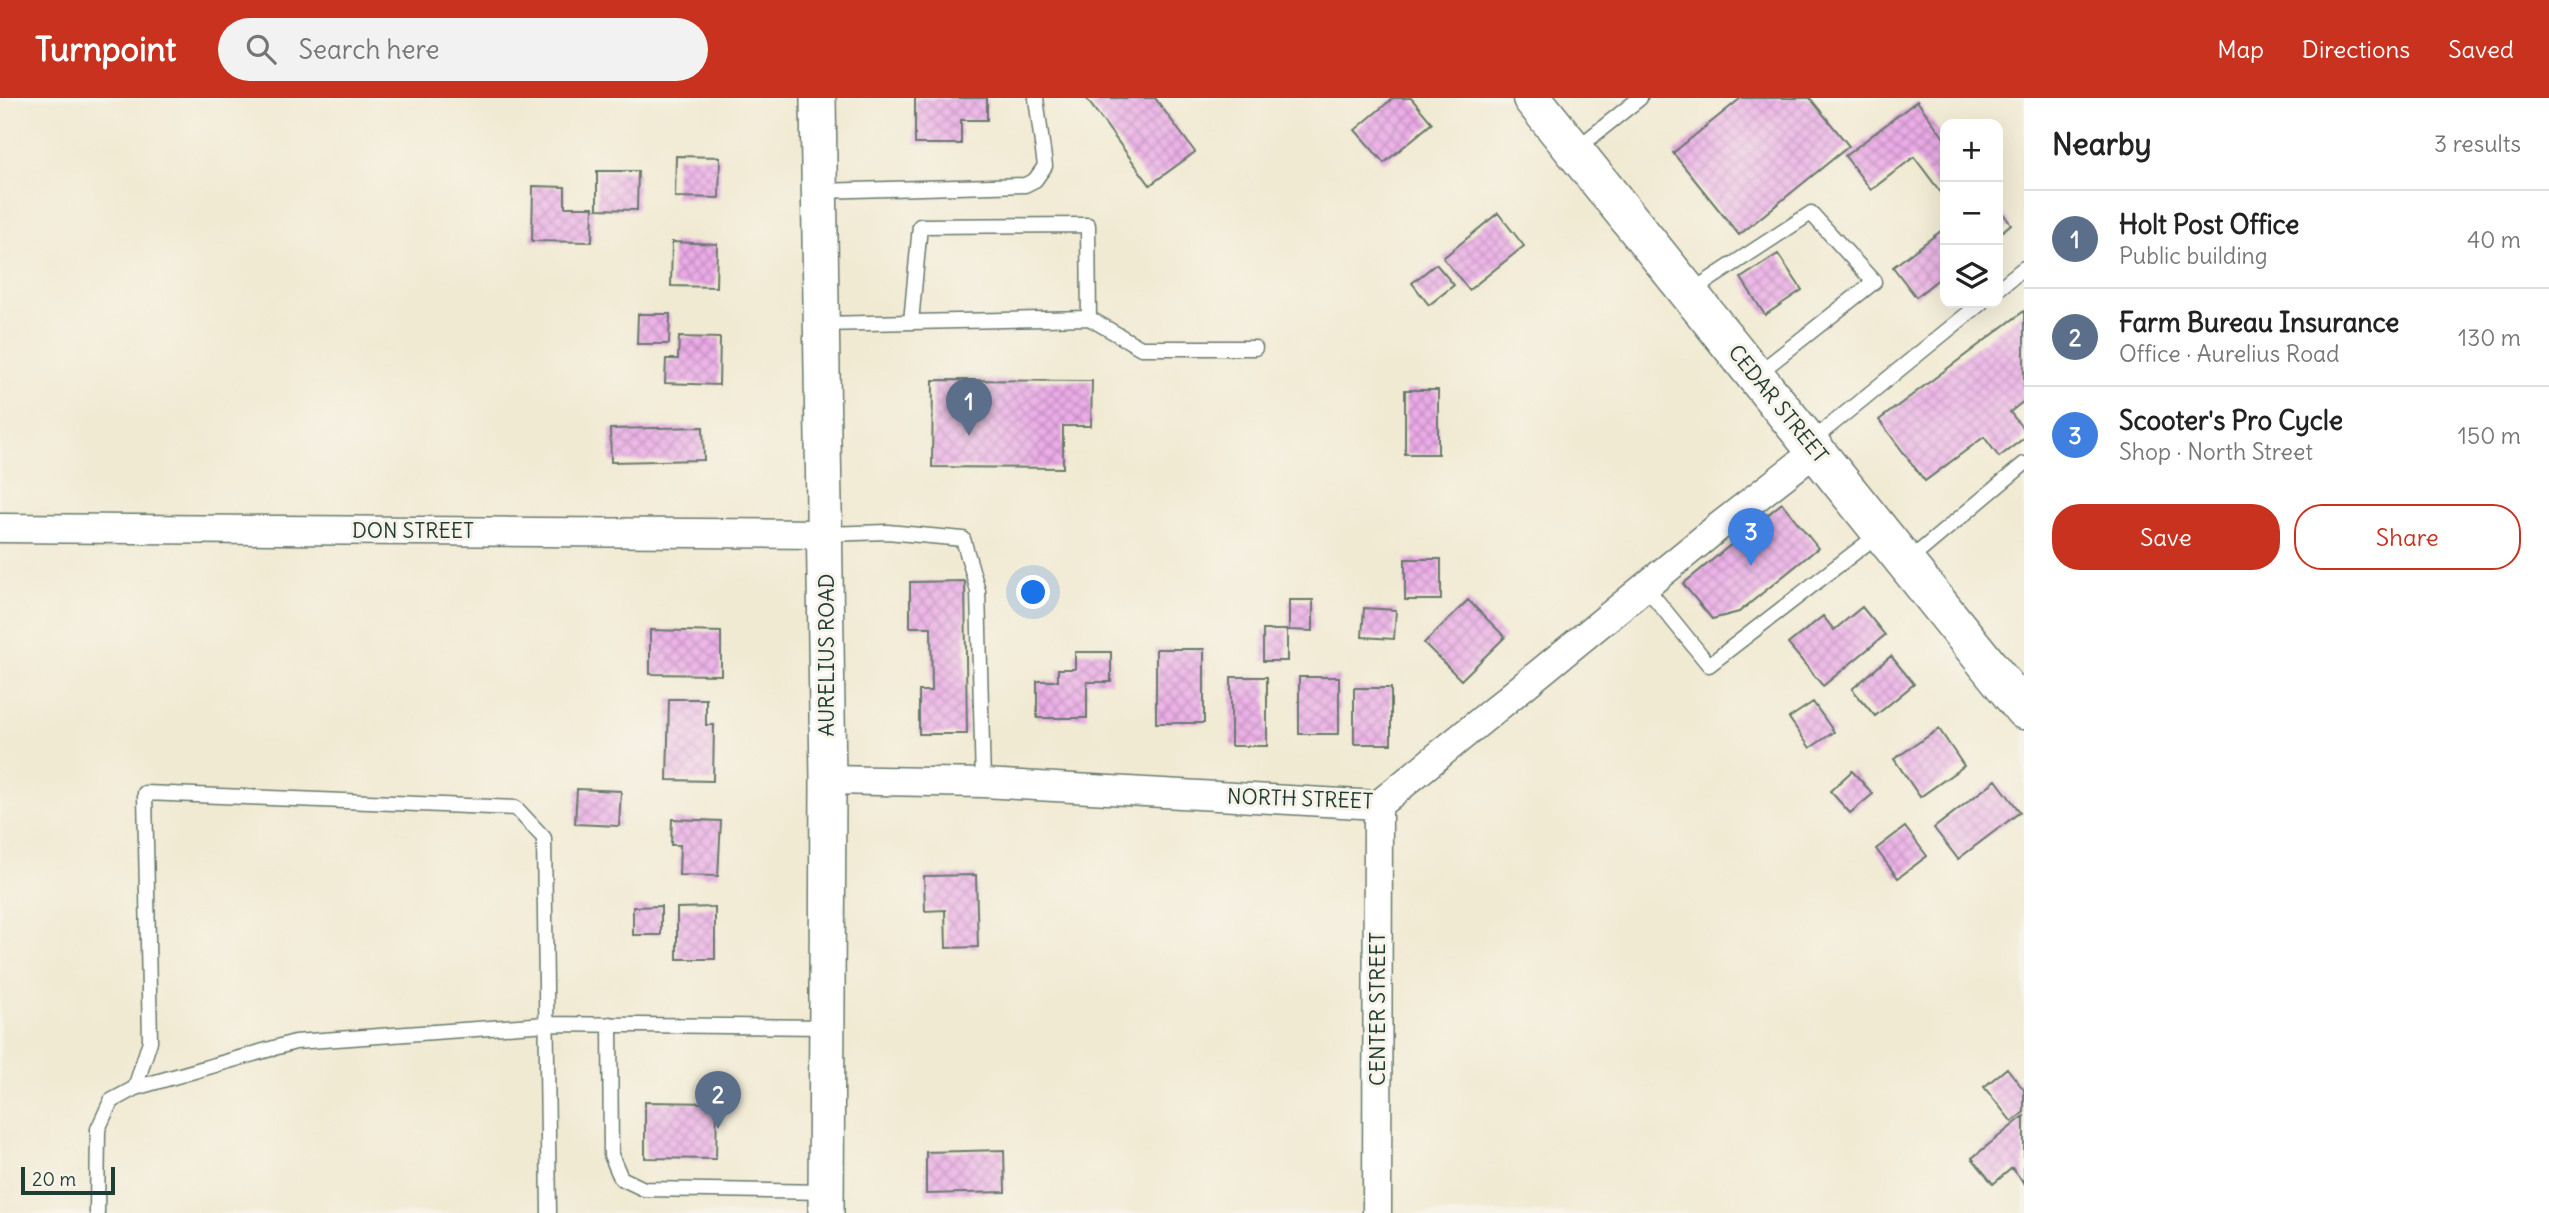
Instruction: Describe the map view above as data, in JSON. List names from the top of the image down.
{
  "streets": {
    "main road": ["CEDAR STREET"],
    "street": [
      "DON STREET",
      "AURELIUS ROAD",
      "NORTH STREET",
      "CENTER STREET"
    ]
  },
  "crossings": [
    ["CEDAR STREET", "NORTH STREET"],
    ["DON STREET", "AURELIUS ROAD"],
    ["AURELIUS ROAD", "NORTH STREET"],
    ["NORTH STREET", "CENTER STREET"]
  ],
  "scale_bar": "20 m",
  "page": {
    "header": "Turnpoint",
    "search": "Search here",
    "nav": ["Map", "Directions", "Saved"],
    "heading": ["Nearby", "3 results"],
    "map_buttons": ["+", "−"],
    "list": [
      {
        "mark": "1",
        "name": "Holt Post Office",
        "note": "Public building",
        "value": "40 m"
      },
      {
        "mark": "2",
        "name": "Farm Bureau Insurance",
        "note": "Office · Aurelius Road",
        "value": "130 m"
      },
      {
        "mark": "3",
        "name": "Scooter's Pro Cycle",
        "note": "Shop · North Street",
        "value": "150 m"
      }
    ],
    "pins": ["1", "3", "2"],
    "buttons": ["Save", "Share"],
    "scale": "20 m"
  }
}
